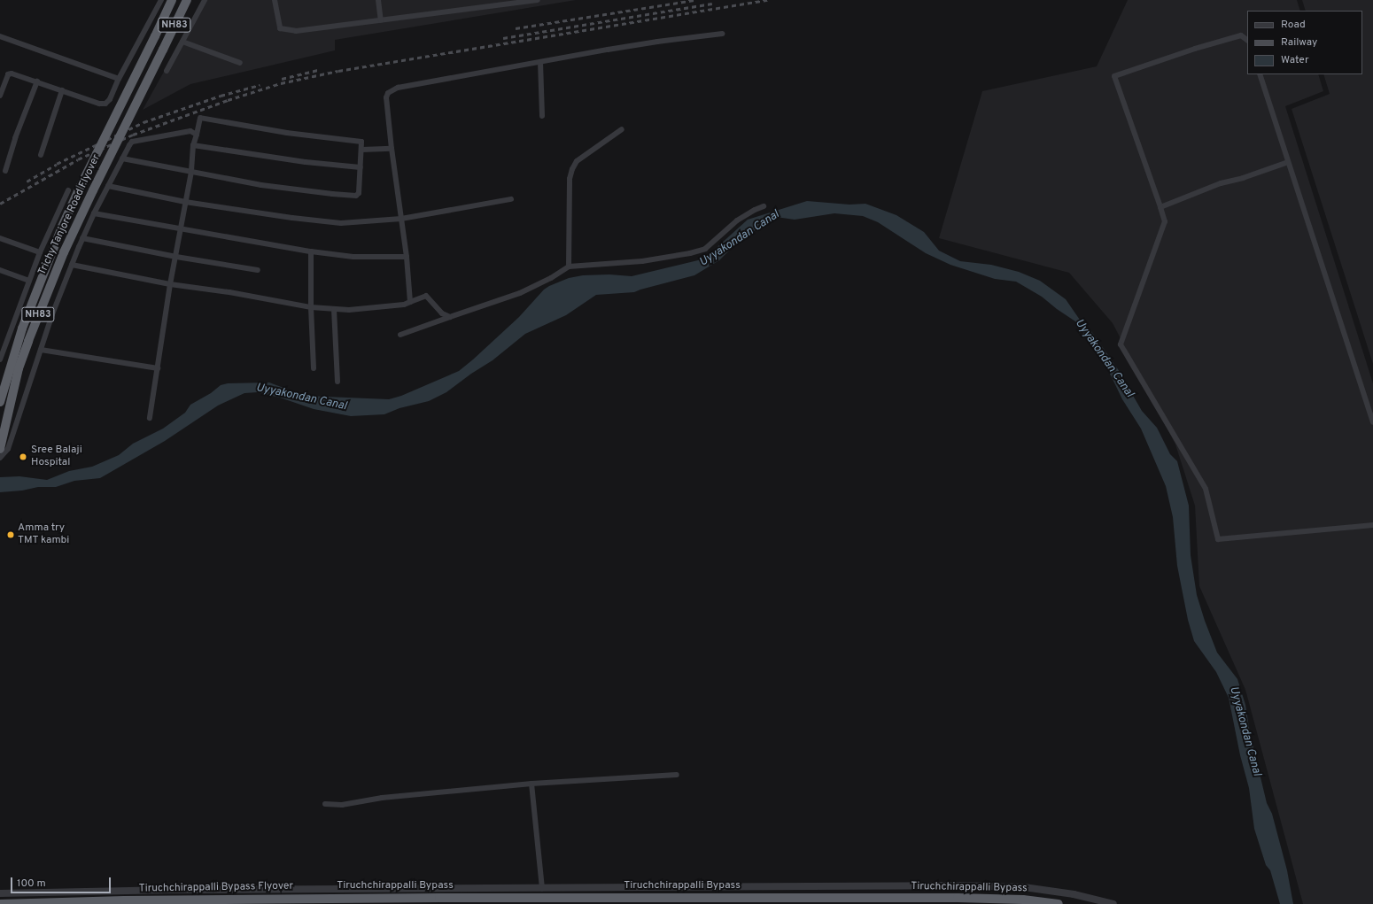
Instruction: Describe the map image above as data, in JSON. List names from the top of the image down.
{
  "streets": {
    "highway": [
      "NH83",
      "Trichy Tanjore Road Flyover",
      "Tiruchchirappalli Bypass",
      "Tiruchchirappalli Bypass Flyover"
    ]
  },
  "crossings": [
    ["Tiruchchirappalli Bypass", "Tiruchchirappalli Bypass Flyover"]
  ],
  "water": ["Uyyakondan Canal"],
  "places": ["Sree Balaji Hospital", "Amma try TMT kambi"],
  "legend": ["Road", "Railway", "Water"],
  "scale_bar": "100 m"
}
